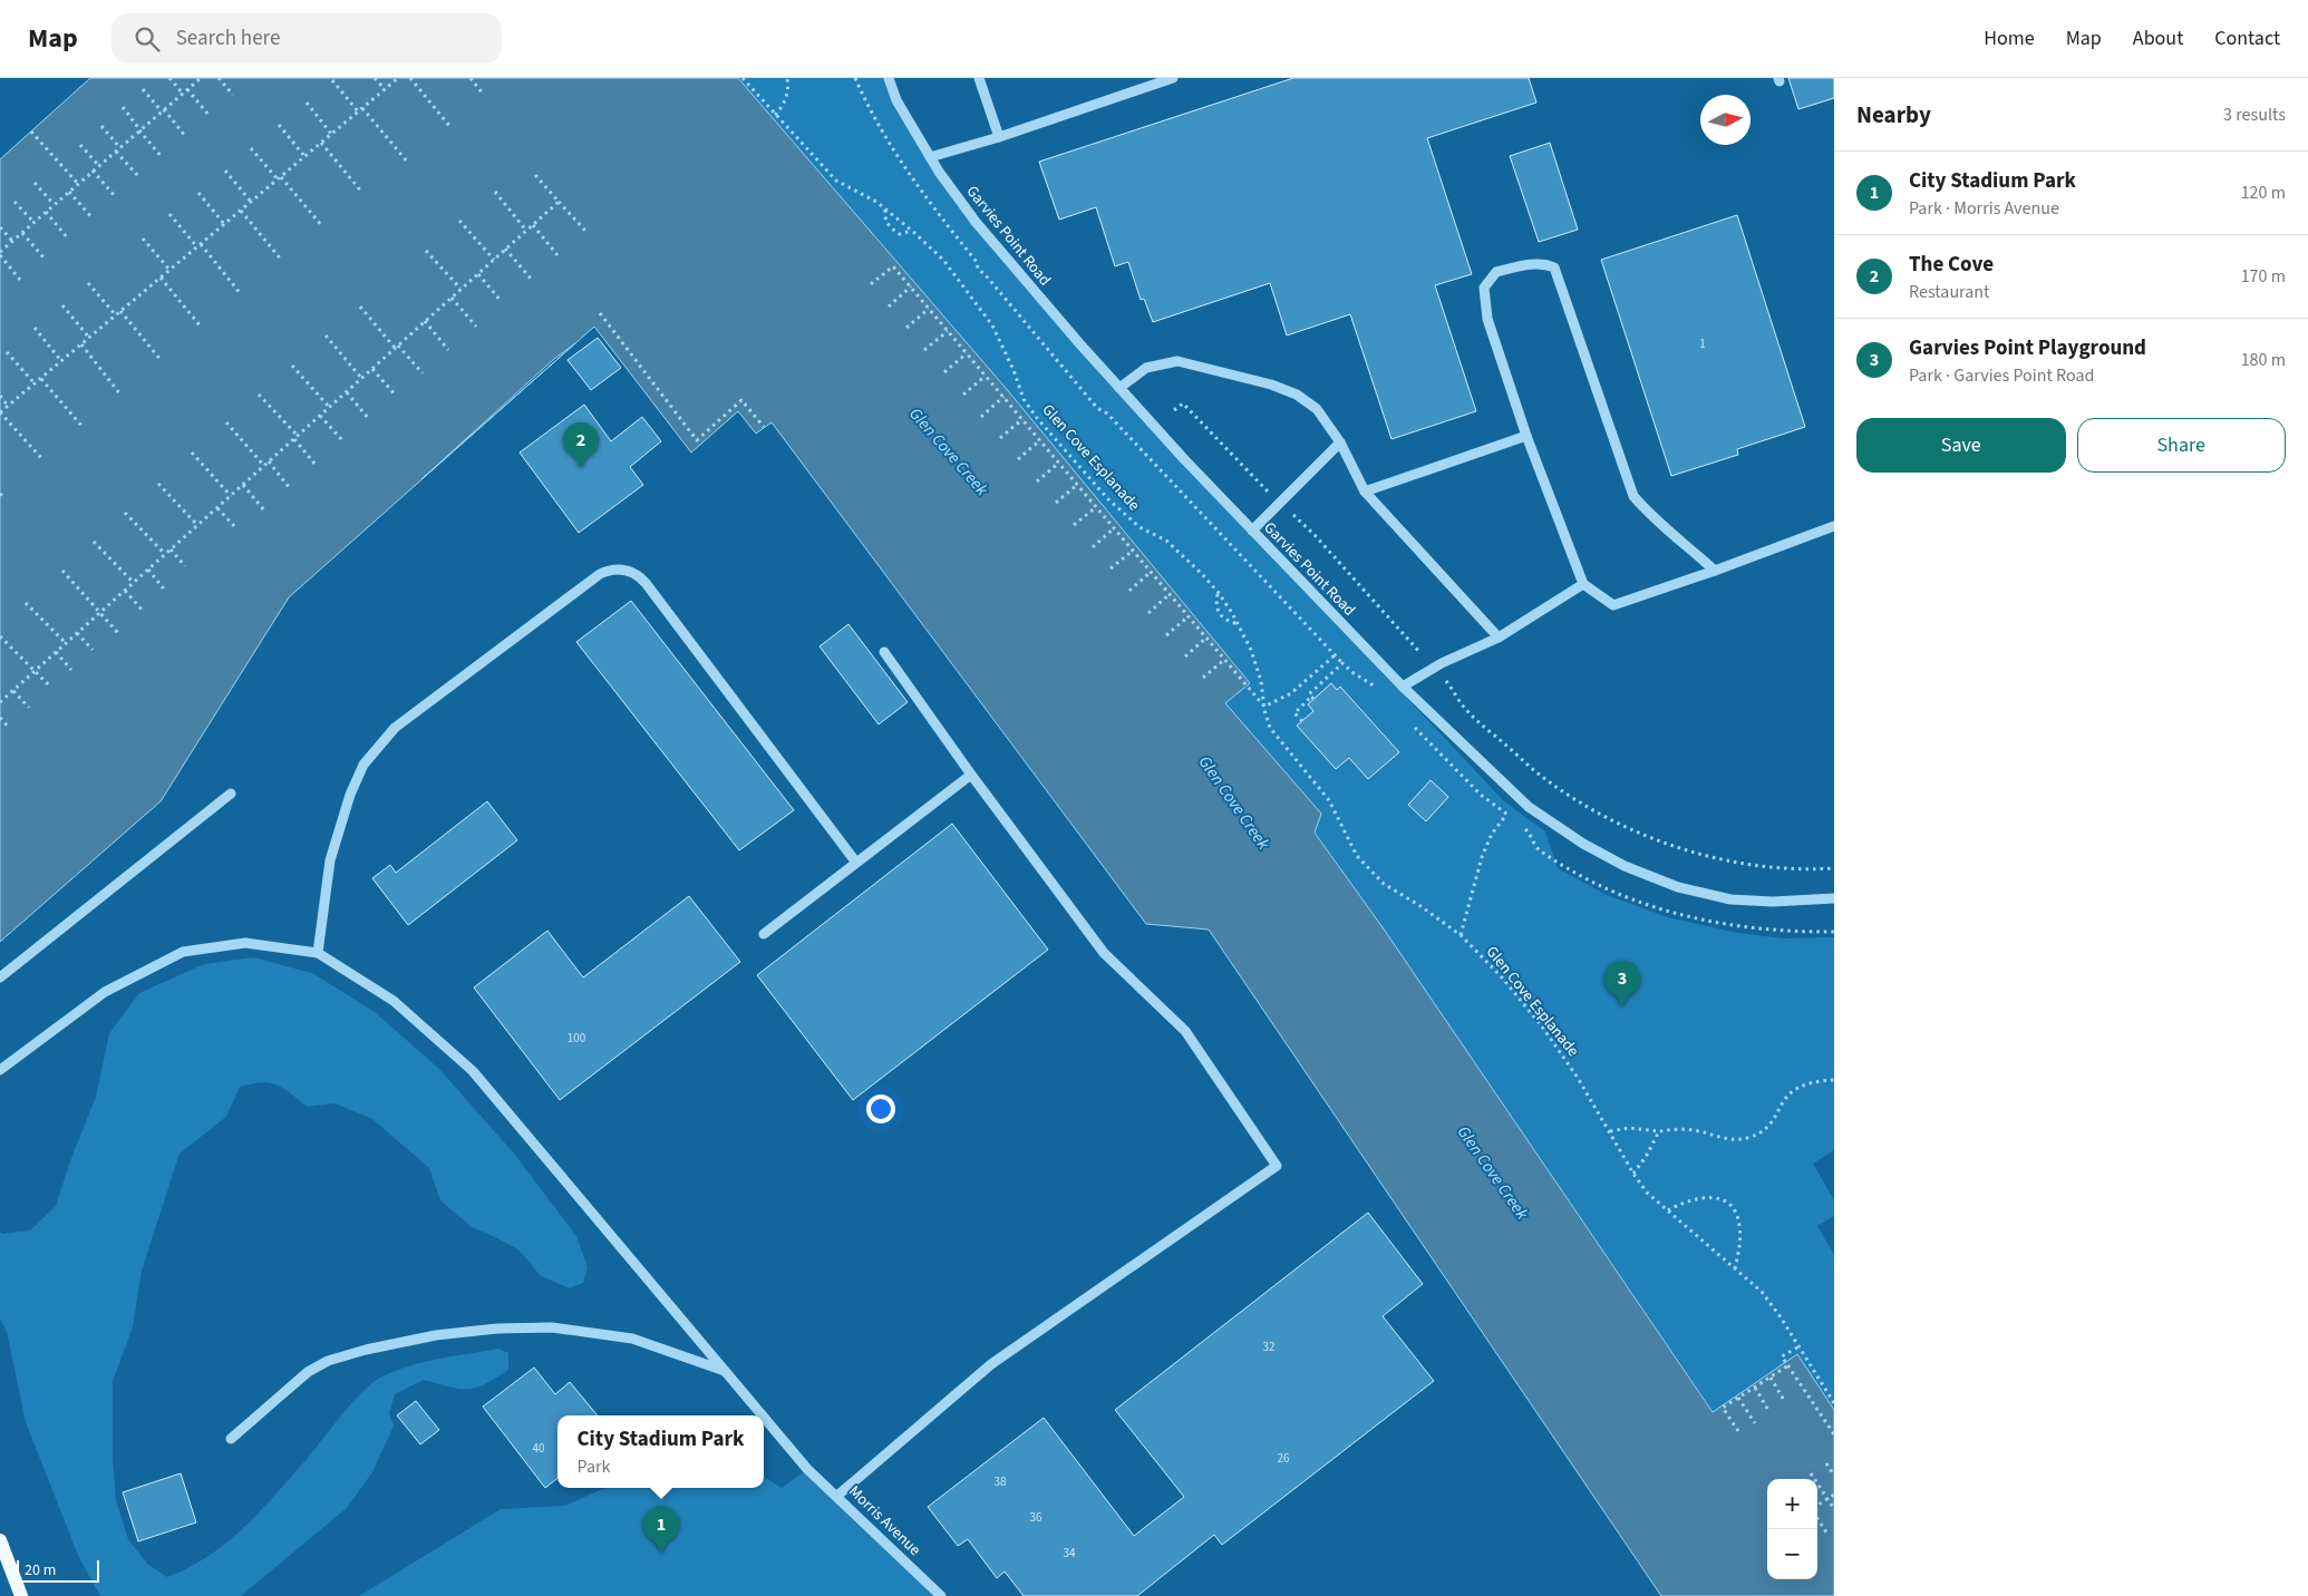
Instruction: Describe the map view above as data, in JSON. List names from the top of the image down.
{
  "streets": {
    "street": ["Garvies Point Road", "Morris Avenue"],
    "path": ["Glen Cove Esplanade"]
  },
  "water": ["Glen Cove Creek"],
  "house_numbers": [
    "1",
    "100",
    "32",
    "40",
    "26",
    "38",
    "36",
    "34"
  ],
  "scale_bar": "20 m",
  "north": "right",
  "page": {
    "header": "Map",
    "search": "Search here",
    "nav": [
      "Home",
      "Map",
      "About",
      "Contact"
    ],
    "heading": ["Nearby", "3 results"],
    "list": [
      {
        "mark": "1",
        "name": "City Stadium Park",
        "note": "Park · Morris Avenue",
        "value": "120 m"
      },
      {
        "mark": "2",
        "name": "The Cove",
        "note": "Restaurant",
        "value": "170 m"
      },
      {
        "mark": "3",
        "name": "Garvies Point Playground",
        "note": "Park · Garvies Point Road",
        "value": "180 m"
      }
    ],
    "buttons": ["Save", "Share"],
    "pins": ["2", "3", "1"],
    "popup": ["City Stadium Park", "Park"],
    "map_buttons": ["+", "−"],
    "scale": "20 m"
  }
}
